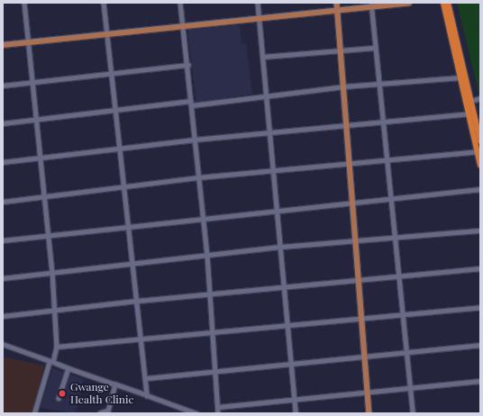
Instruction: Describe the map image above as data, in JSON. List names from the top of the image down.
{
  "places": ["Gwange Health Clinic"]
}
